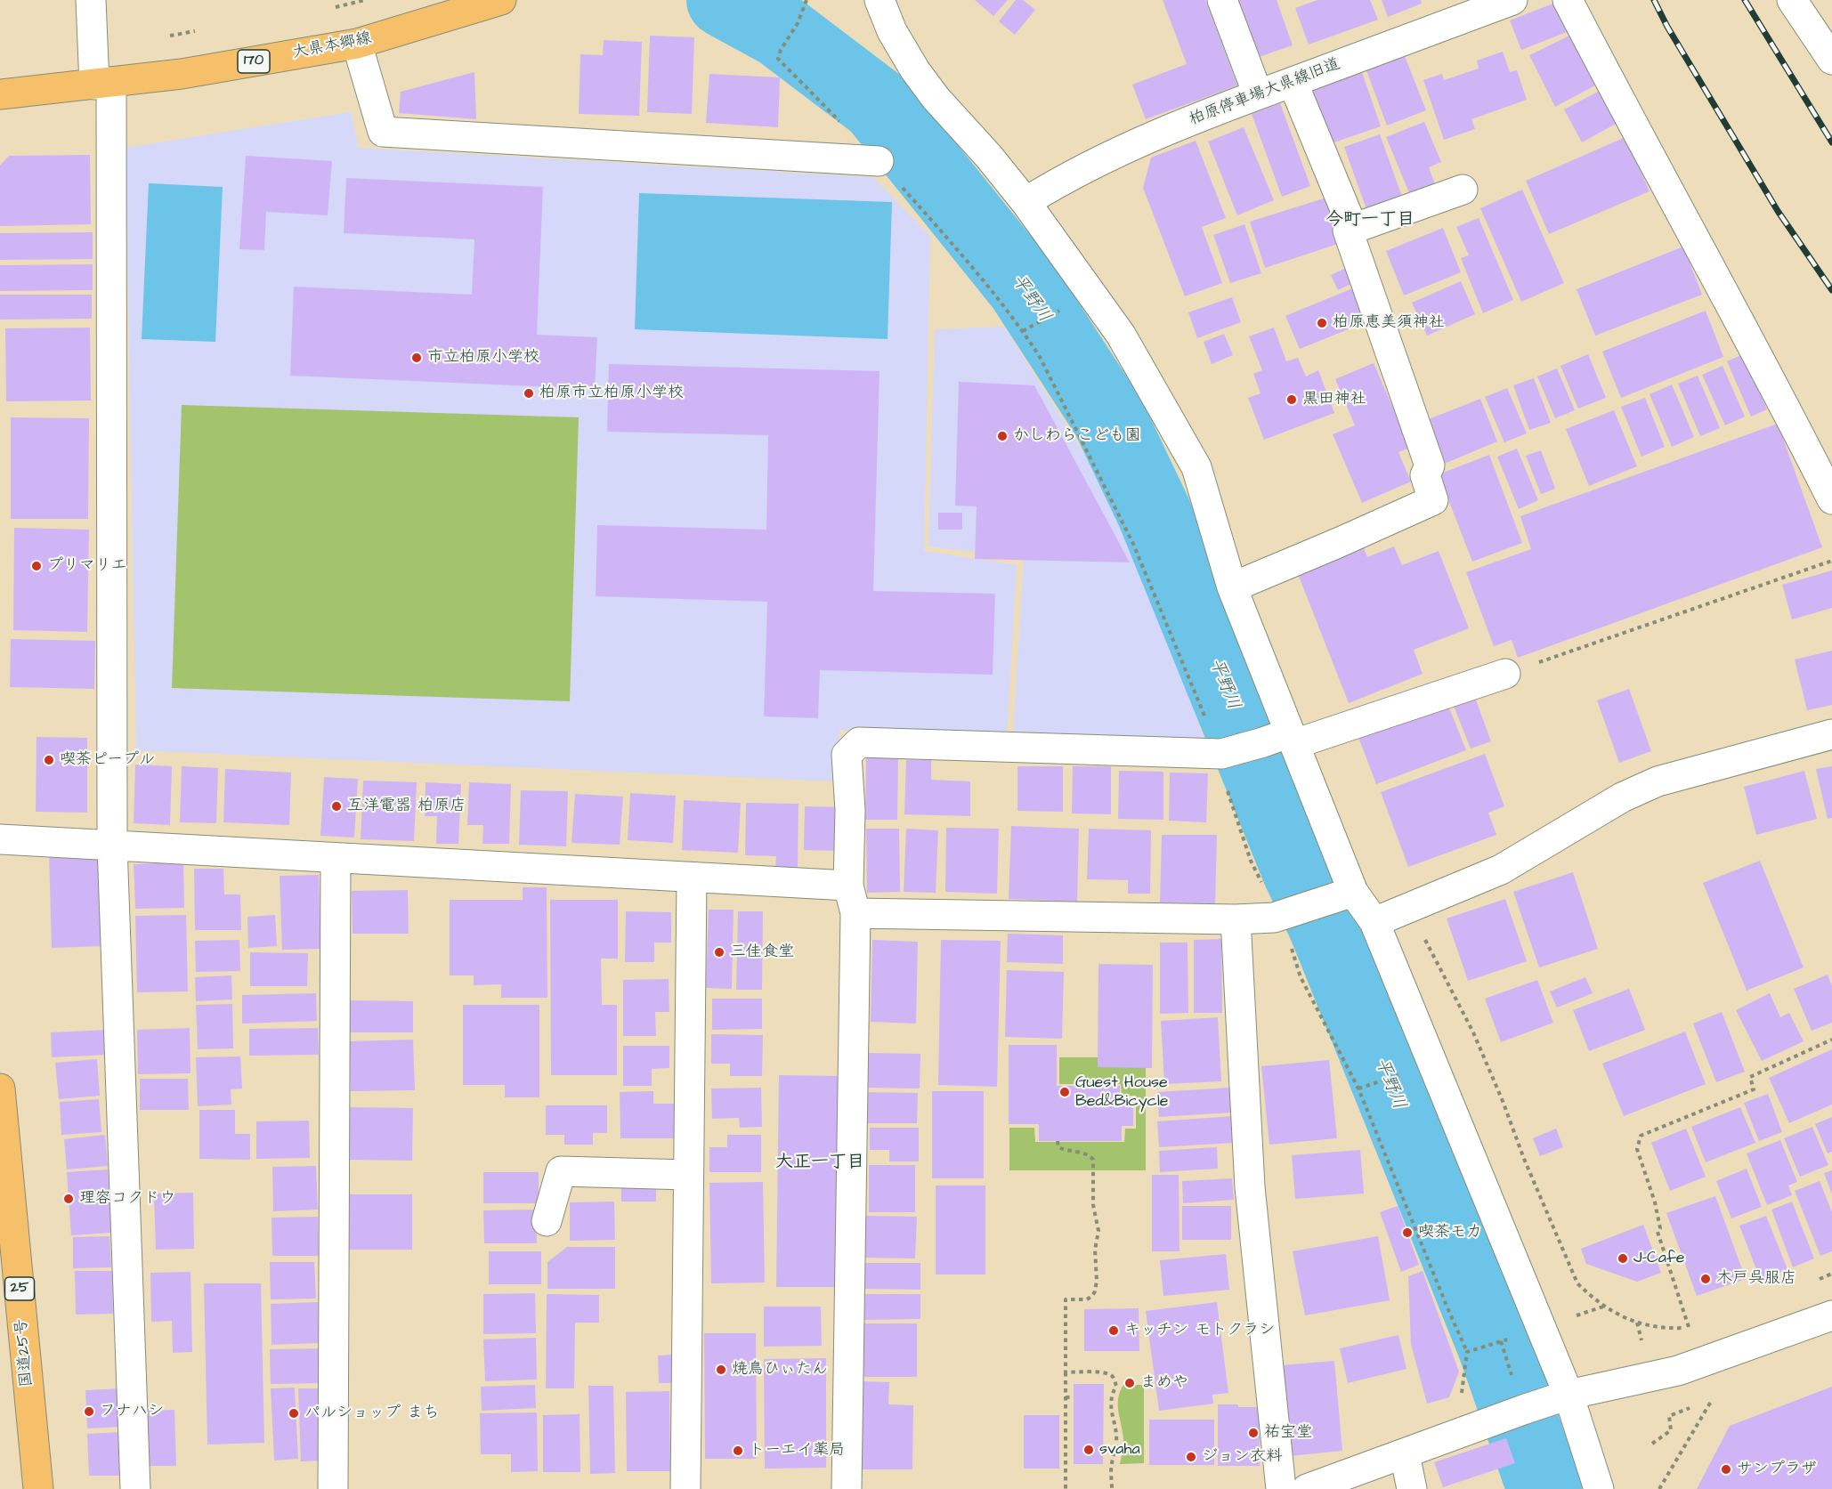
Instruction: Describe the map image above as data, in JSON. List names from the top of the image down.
{
  "streets": {
    "highway": [
      "大県本郷線",
      "170",
      "25",
      "国道25号"
    ],
    "street": ["柏原停車場大県線旧道"]
  },
  "districts": ["今町一丁目", "大正一丁目"],
  "water": ["平野川"],
  "places": [
    "柏原恵美須神社",
    "市立柏原小学校",
    "柏原市立柏原小学校",
    "黒田神社",
    "かしわらこども園",
    "プリマリエ",
    "喫茶ピープル",
    "互洋電器 柏原店",
    "三佳食堂",
    "Guest House Bed&Bicycle",
    "理容コクドウ",
    "喫茶モカ",
    "J-Cafe",
    "木戸呉服店",
    "キッチン モトクラシ",
    "焼鳥ひぃたん",
    "まめや",
    "フナハシ",
    "パルショップ まち",
    "祐宝堂",
    "svaha",
    "トーエイ薬局",
    "ジョン衣料",
    "サンプラザ"
  ]
}
